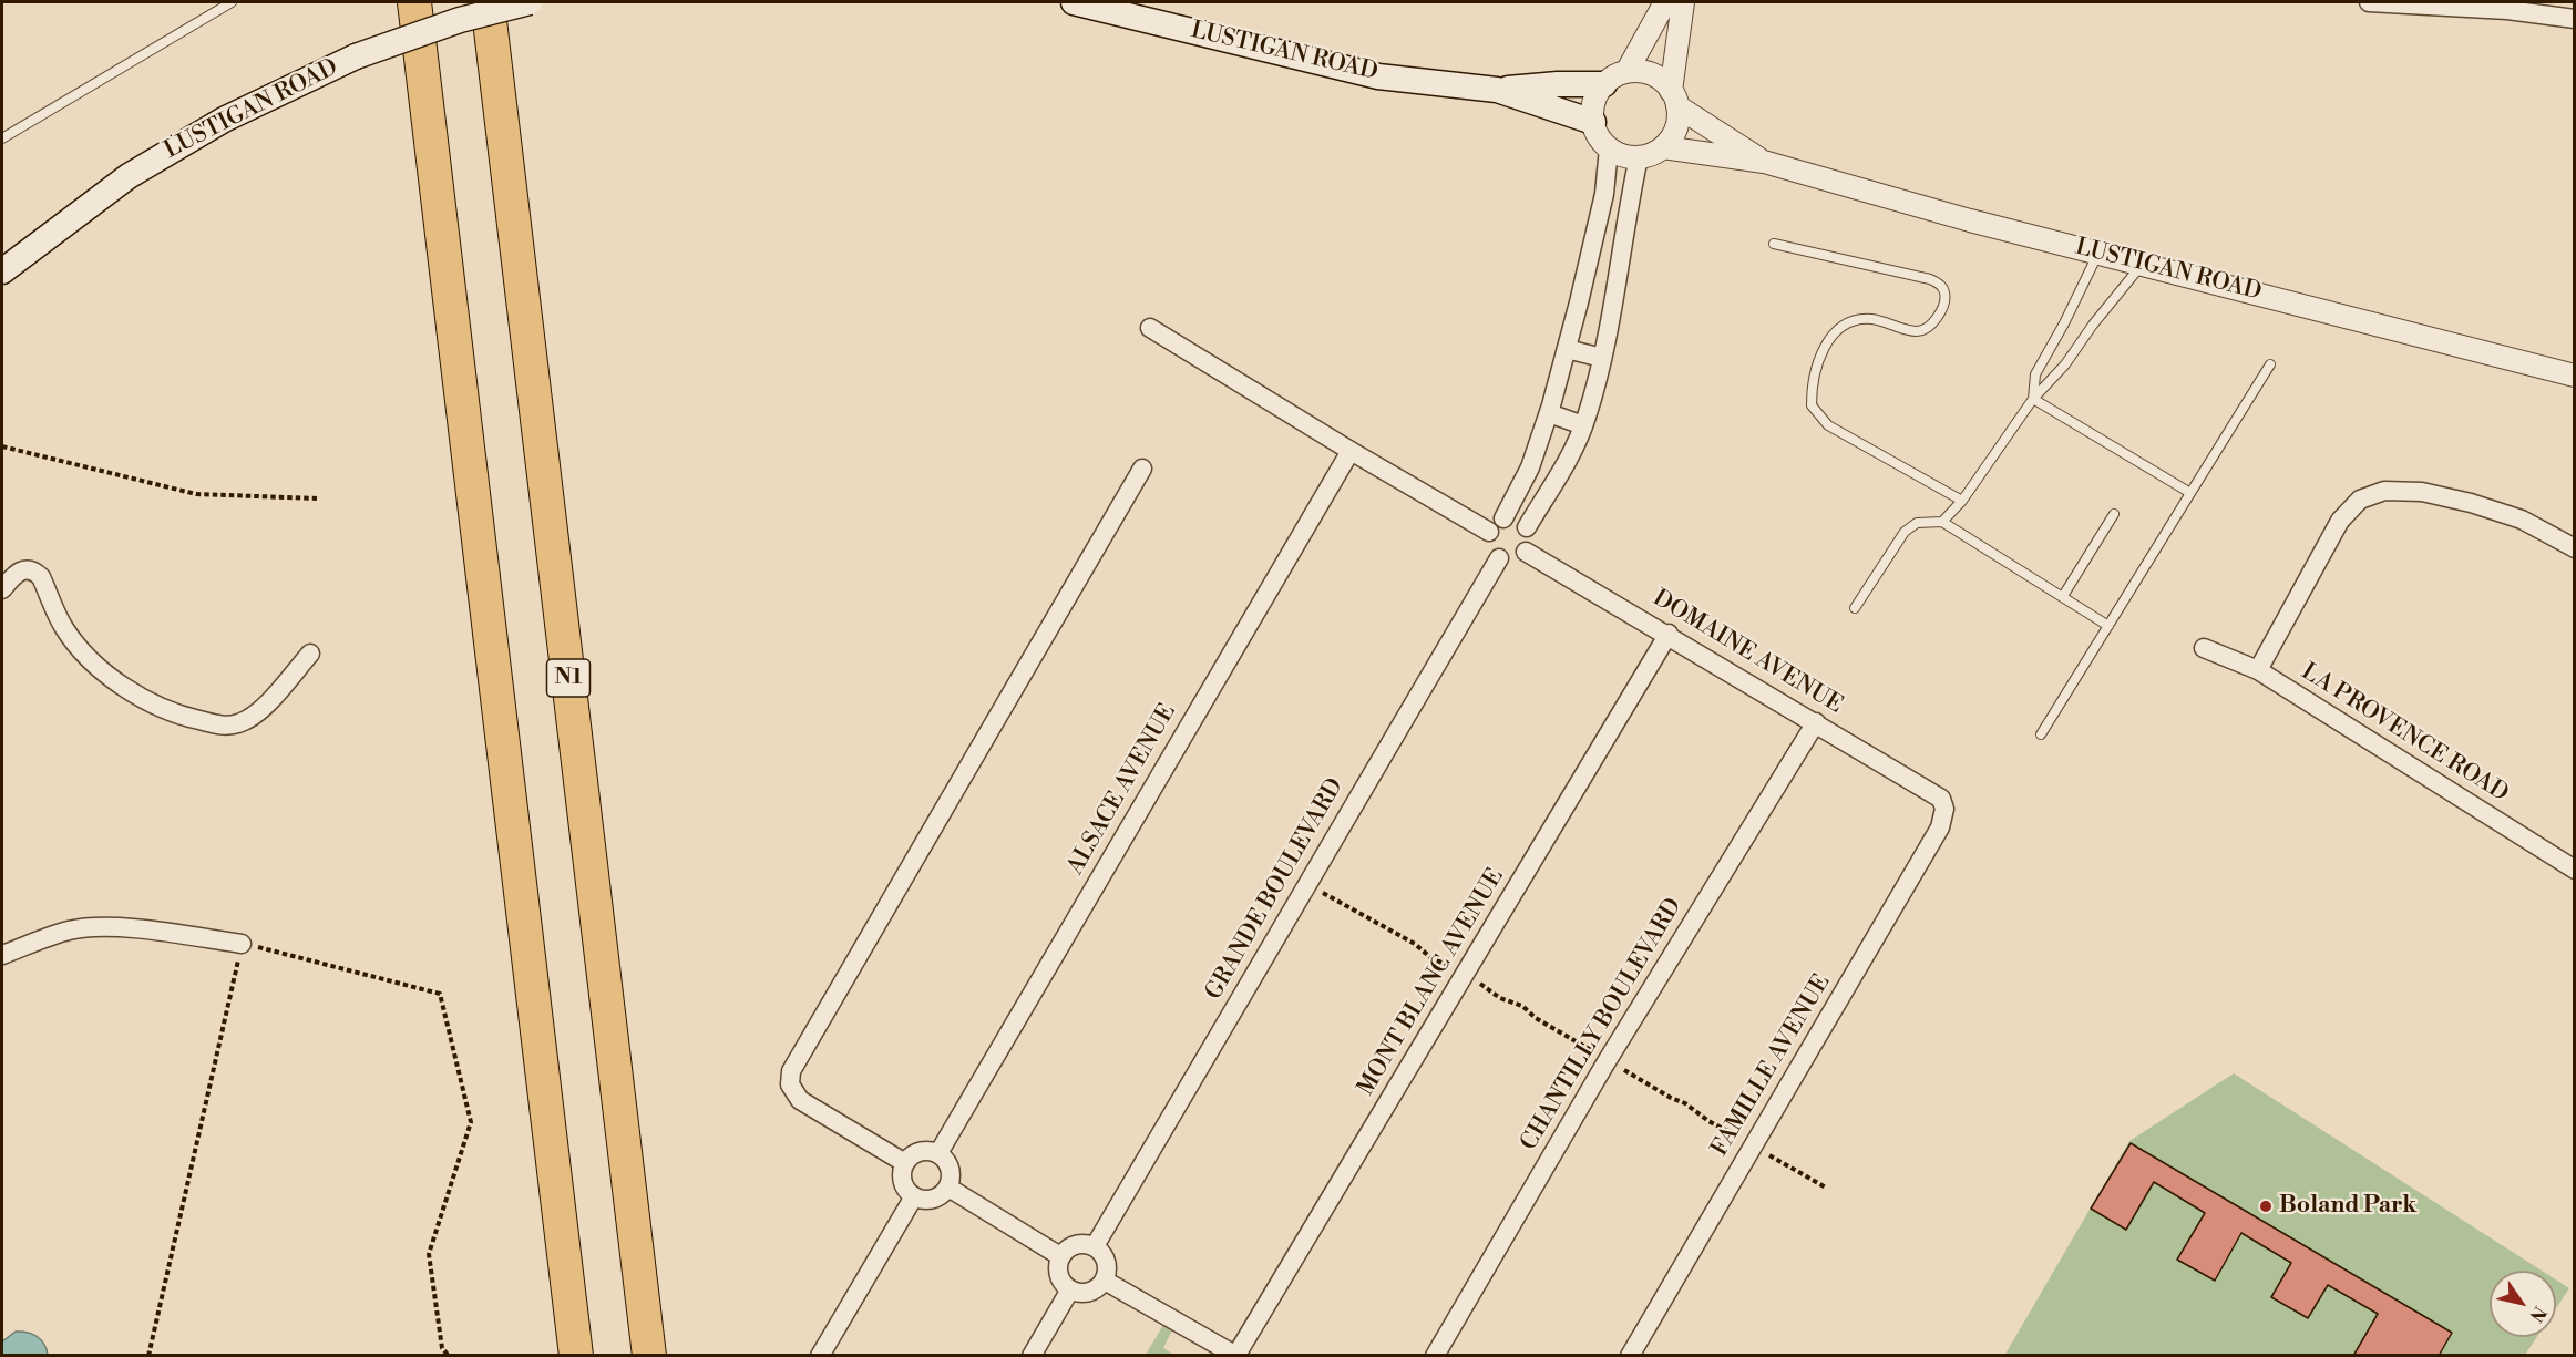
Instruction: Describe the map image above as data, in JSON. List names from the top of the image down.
{
  "streets": {
    "highway": ["N1"],
    "main road": ["LUSTIGAN ROAD"],
    "street": [
      "DOMAINE AVENUE",
      "LA PROVENCE ROAD",
      "ALSACE AVENUE",
      "GRANDE BOULEVARD",
      "MONT BLANC AVENUE",
      "CHANTILLY BOULEVARD",
      "FAMILLE AVENUE"
    ]
  },
  "crossings": [
    ["DOMAINE AVENUE", "GRANDE BOULEVARD"],
    ["DOMAINE AVENUE", "MONT BLANC AVENUE"],
    ["DOMAINE AVENUE", "CHANTILLY BOULEVARD"],
    ["DOMAINE AVENUE", "FAMILLE AVENUE"]
  ],
  "places": ["Boland Park"],
  "north": "bottom right"
}
